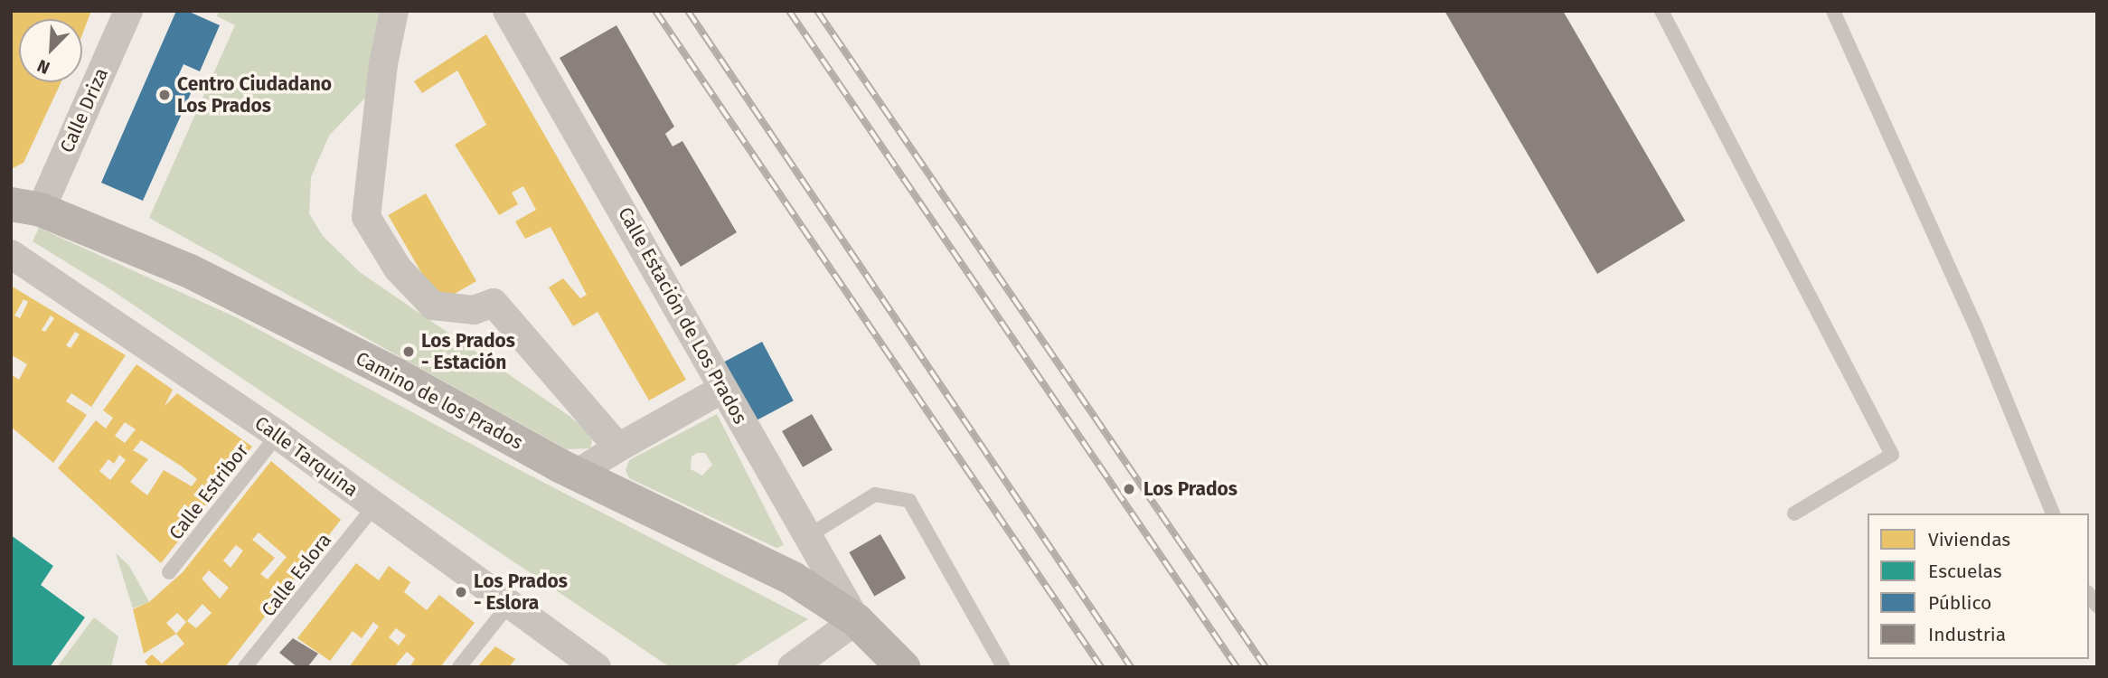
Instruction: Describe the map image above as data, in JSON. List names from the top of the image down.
{
  "streets": {
    "main road": ["Camino de los Prados"],
    "street": ["Calle Driza", "Calle Estación de Los Prados", "Calle Tarquina"],
    "lane": ["Calle Estribor", "Calle Eslora"]
  },
  "crossings": [
    ["Calle Driza", "Camino de los Prados"],
    ["Calle Estación de Los Prados", "Camino de los Prados"],
    ["Calle Tarquina", "Calle Estribor"],
    ["Calle Tarquina", "Calle Eslora"]
  ],
  "places": [
    "Centro Ciudadano Los Prados",
    "Los Prados - Estación",
    "Los Prados",
    "Los Prados - Eslora"
  ],
  "legend": [
    "Viviendas",
    "Escuelas",
    "Público",
    "Industria"
  ],
  "north": "bottom left"
}
